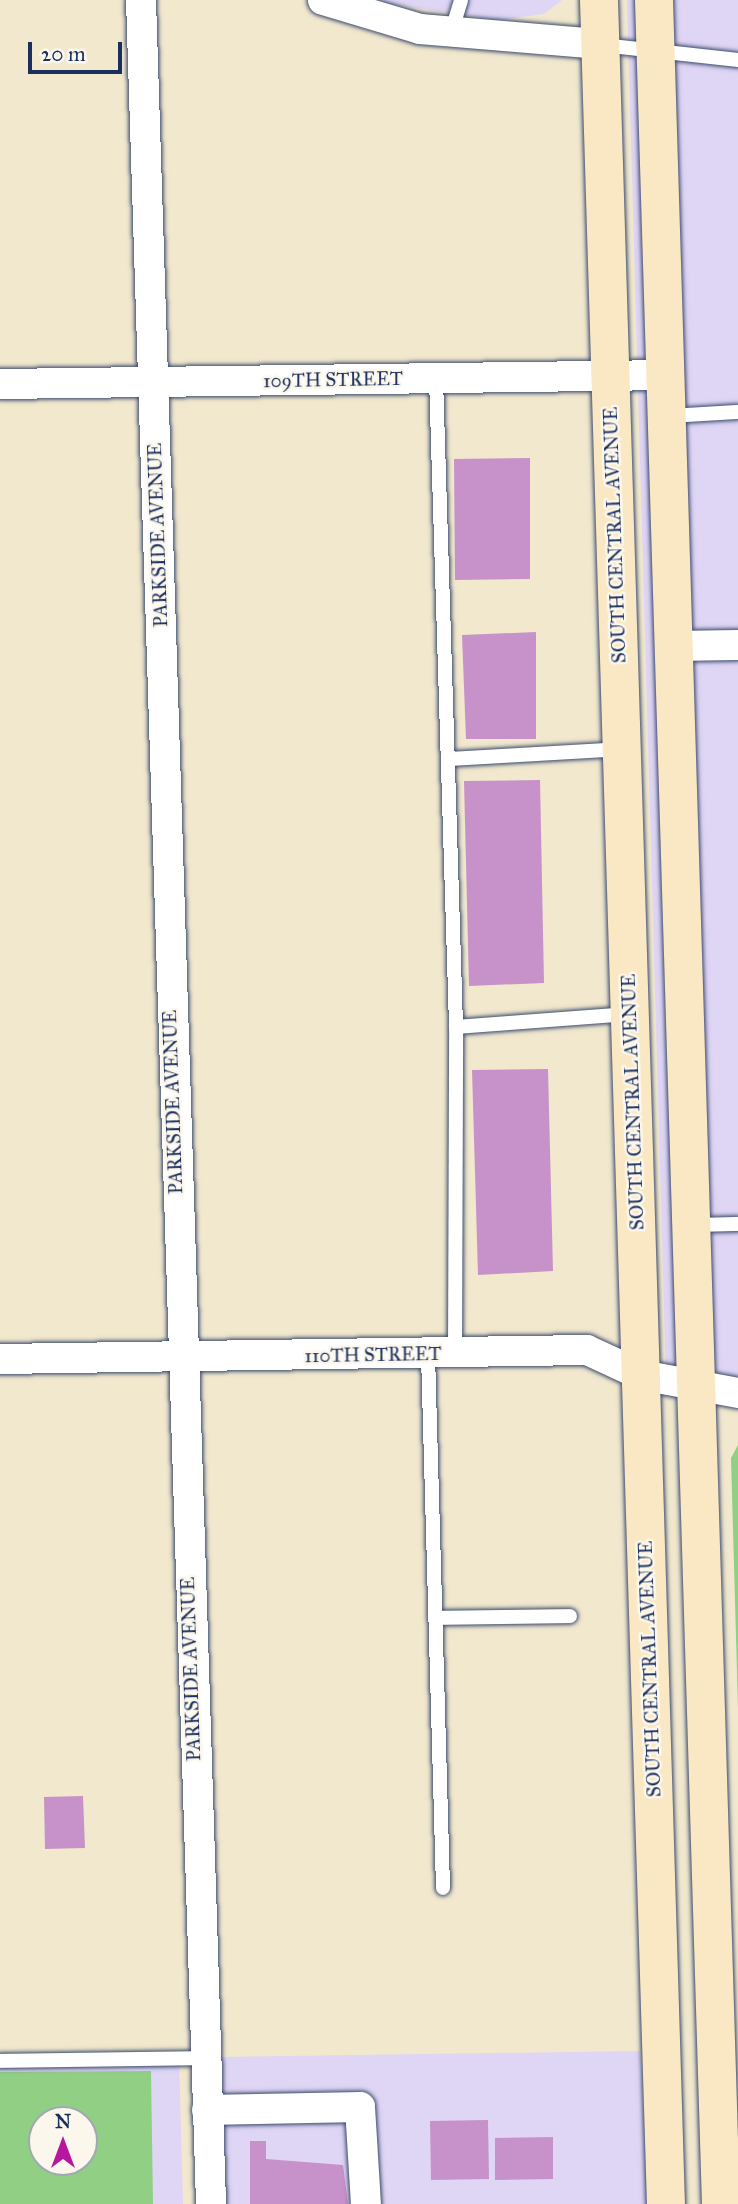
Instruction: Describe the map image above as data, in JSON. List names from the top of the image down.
{
  "streets": {
    "street": [
      "109TH STREET",
      "PARKSIDE AVENUE",
      "SOUTH CENTRAL AVENUE",
      "110TH STREET"
    ]
  },
  "crossings": [
    ["109TH STREET", "PARKSIDE AVENUE"],
    ["109TH STREET", "SOUTH CENTRAL AVENUE"],
    ["PARKSIDE AVENUE", "110TH STREET"],
    ["SOUTH CENTRAL AVENUE", "110TH STREET"]
  ],
  "scale_bar": "20 m",
  "north": "top"
}
